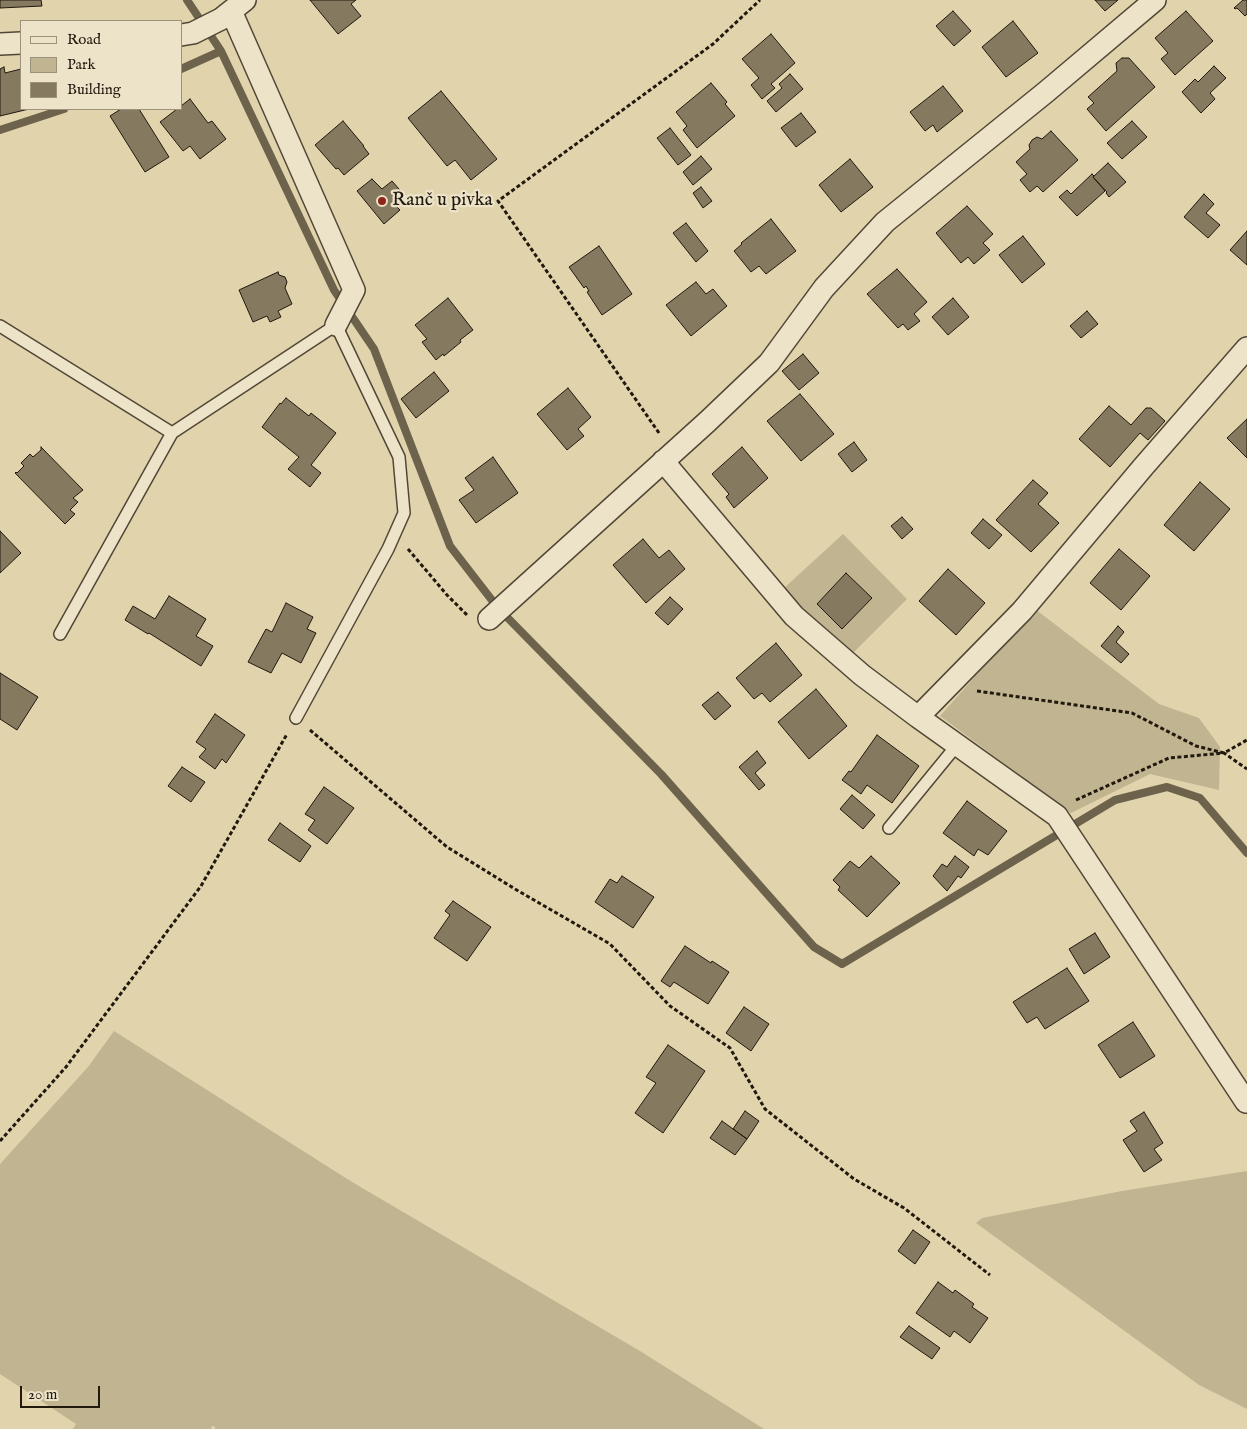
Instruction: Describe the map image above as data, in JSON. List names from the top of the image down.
{
  "places": ["Ranč u pivka"],
  "legend": ["Road", "Park", "Building"],
  "scale_bar": "20 m"
}
